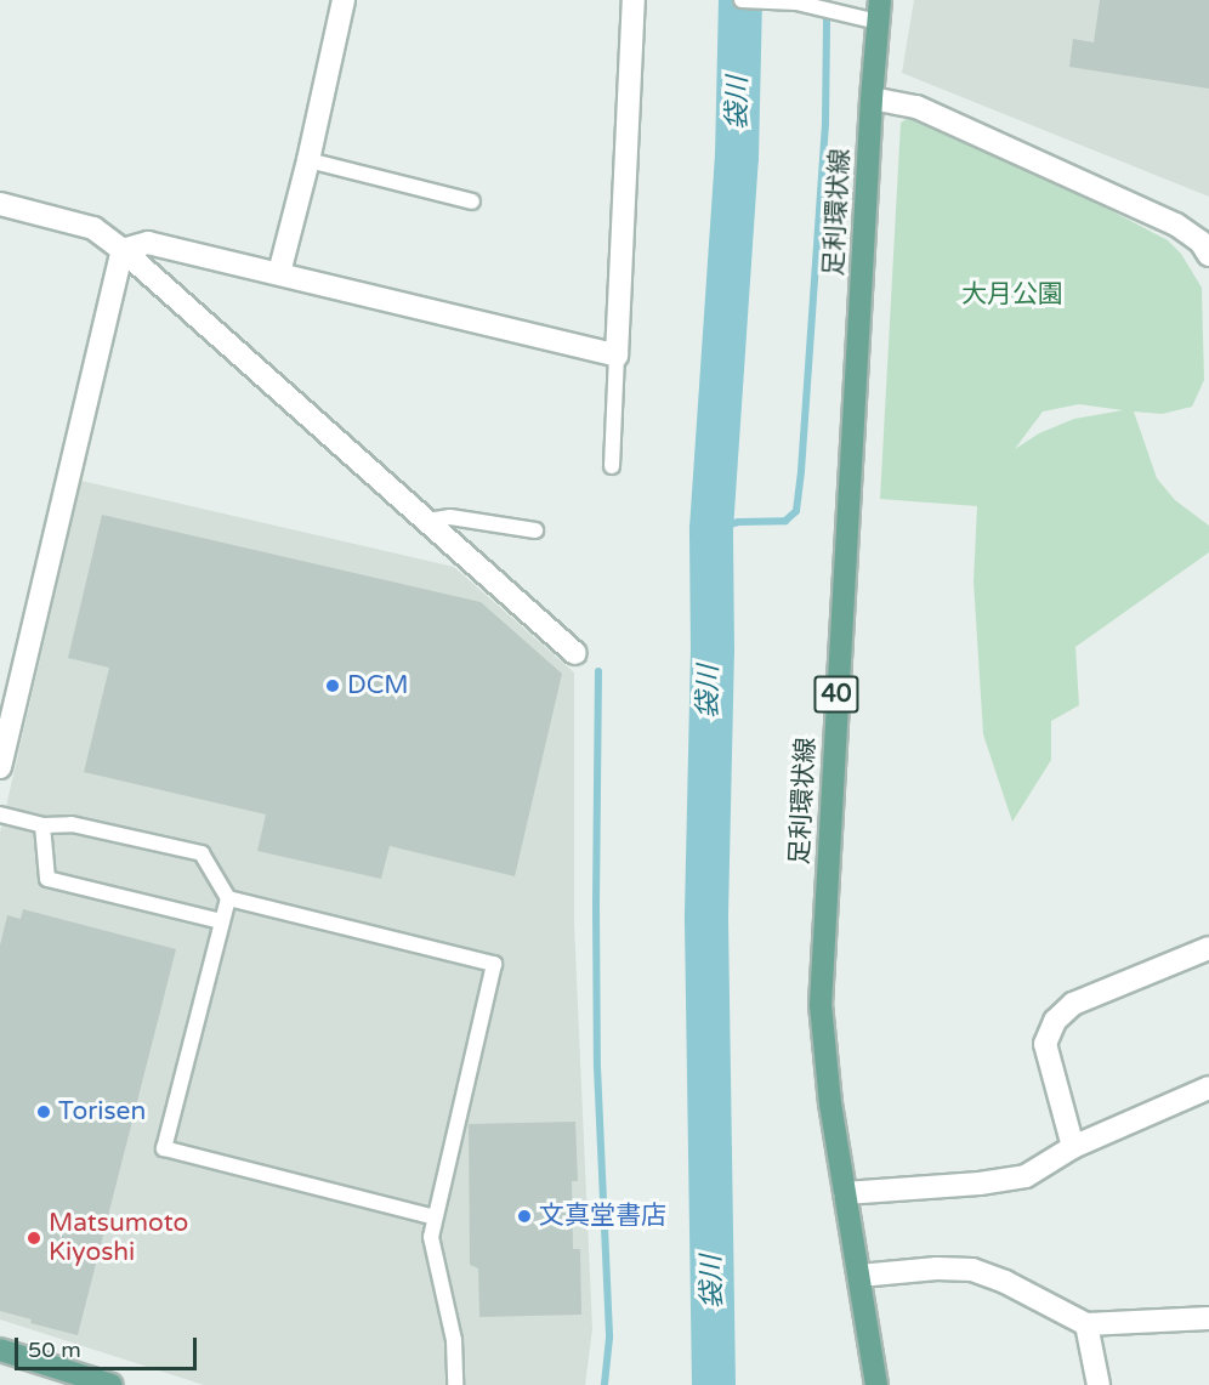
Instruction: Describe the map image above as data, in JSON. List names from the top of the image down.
{
  "streets": {
    "main road": ["足利環状線", "40"]
  },
  "water": ["袋川"],
  "parks": ["大月公園"],
  "places": [
    "DCM",
    "Torisen",
    "文真堂書店",
    "Matsumoto Kiyoshi"
  ],
  "scale_bar": "50 m"
}
